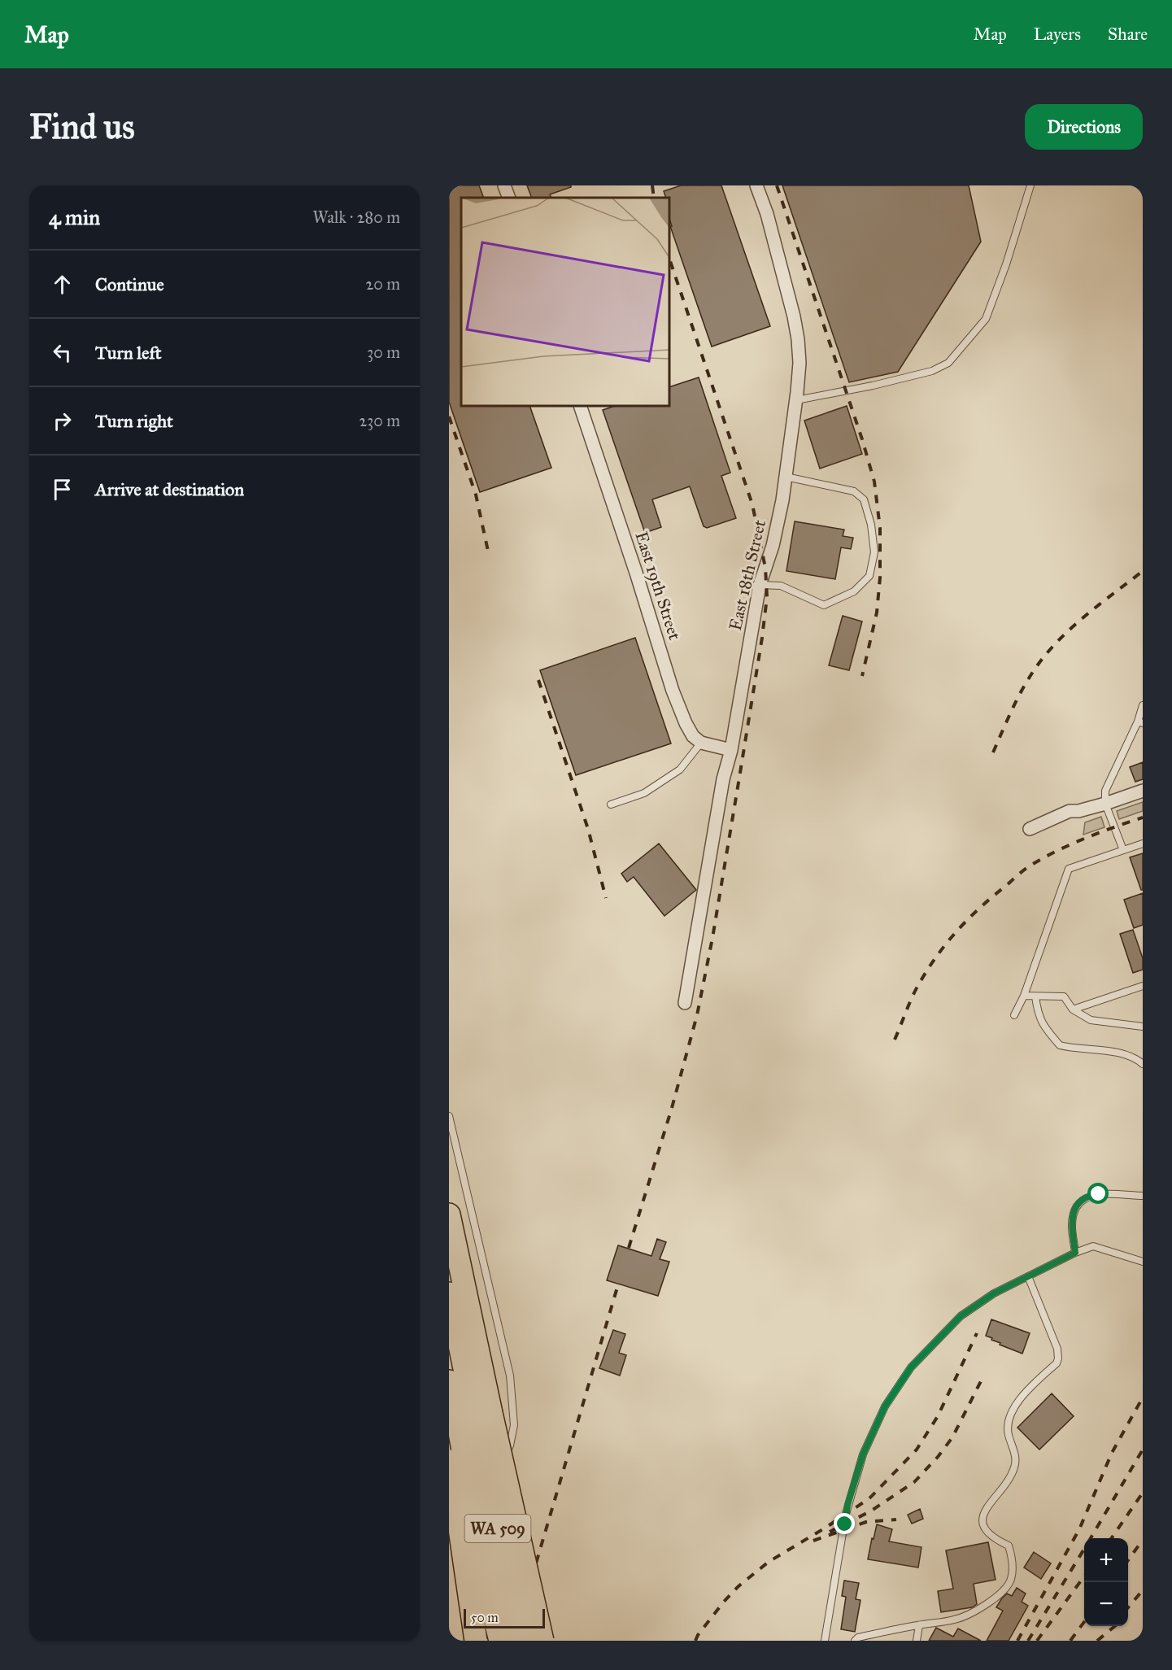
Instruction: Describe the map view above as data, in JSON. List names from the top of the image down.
{
  "streets": {
    "highway": ["WA 509"],
    "street": ["East 18th Street", "East 19th Street"]
  },
  "scale_bar": "50 m",
  "page": {
    "header": "Map",
    "nav": ["Map", "Layers", "Share"],
    "buttons": "Directions",
    "title": "Find us",
    "heading": ["4 min", "Walk · 280 m"],
    "list": [
      ["Continue", "20 m"],
      ["Turn left", "30 m"],
      ["Turn right", "230 m"],
      "Arrive at destination"
    ],
    "map_buttons": ["+", "−"],
    "scale": "50 m"
  }
}
